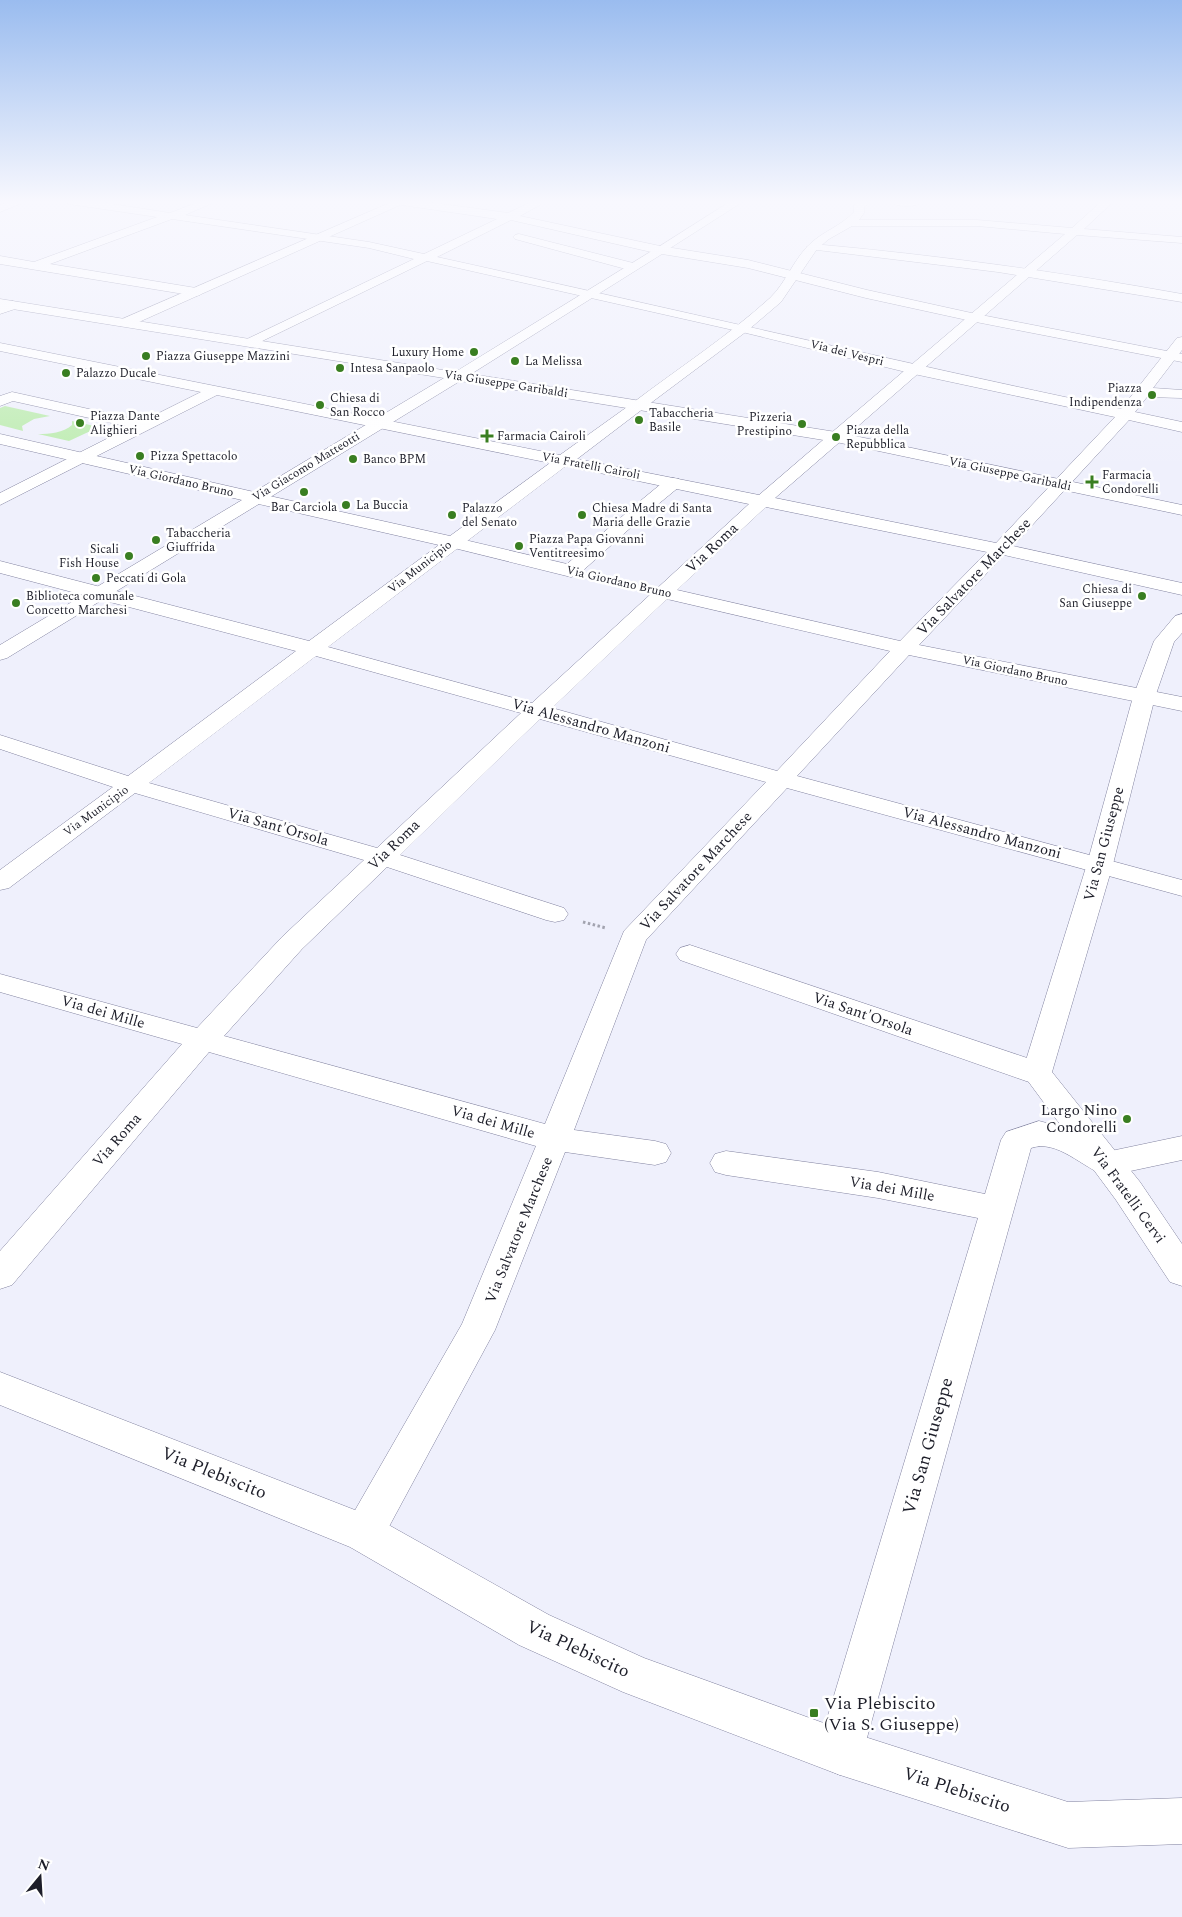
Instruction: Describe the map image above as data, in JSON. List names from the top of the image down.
{
  "streets": {
    "street": [
      "Via dei Vespri",
      "Via Giuseppe Garibaldi",
      "Via Fratelli Cairoli",
      "Via Giacomo Matteotti",
      "Via Giordano Bruno",
      "Via Roma",
      "Via Municipio",
      "Via Salvatore Marchese",
      "Via Alessandro Manzoni",
      "Via Sant'Orsola",
      "Via San Giuseppe",
      "Via dei Mille",
      "Via Fratelli Cervi",
      "Via Plebiscito"
    ]
  },
  "crossings": [
    ["Via dei Vespri", "Via Giacomo Matteotti"],
    ["Via dei Vespri", "Via Roma"],
    ["Via dei Vespri", "Via Municipio"],
    ["Via dei Vespri", "Via Salvatore Marchese"],
    ["Via Giuseppe Garibaldi", "Via Giacomo Matteotti"],
    ["Via Giuseppe Garibaldi", "Via Roma"],
    ["Via Giuseppe Garibaldi", "Via Municipio"],
    ["Via Giuseppe Garibaldi", "Via Salvatore Marchese"],
    ["Via Fratelli Cairoli", "Via Giacomo Matteotti"],
    ["Via Fratelli Cairoli", "Via Roma"],
    ["Via Fratelli Cairoli", "Via Municipio"],
    ["Via Fratelli Cairoli", "Via Salvatore Marchese"],
    ["Via Giacomo Matteotti", "Via Giordano Bruno"],
    ["Via Giacomo Matteotti", "Via Alessandro Manzoni"],
    ["Via Giordano Bruno", "Via Roma"],
    ["Via Giordano Bruno", "Via Municipio"],
    ["Via Giordano Bruno", "Via Salvatore Marchese"],
    ["Via Giordano Bruno", "Via San Giuseppe"],
    ["Via Roma", "Via Alessandro Manzoni"],
    ["Via Roma", "Via Sant'Orsola"],
    ["Via Roma", "Via dei Mille"],
    ["Via Municipio", "Via Alessandro Manzoni"],
    ["Via Municipio", "Via Sant'Orsola"],
    ["Via Salvatore Marchese", "Via Alessandro Manzoni"],
    ["Via Salvatore Marchese", "Via dei Mille"],
    ["Via Salvatore Marchese", "Via Plebiscito"],
    ["Via Alessandro Manzoni", "Via San Giuseppe"],
    ["Via Sant'Orsola", "Via San Giuseppe"],
    ["Via Sant'Orsola", "Via Fratelli Cervi"],
    ["Via San Giuseppe", "Via dei Mille"],
    ["Via San Giuseppe", "Via Fratelli Cervi"],
    ["Via San Giuseppe", "Via Plebiscito"]
  ],
  "places": {
    "other": [
      "Luxury Home",
      "Piazza Giuseppe Mazzini",
      "La Melissa",
      "Intesa Sanpaolo",
      "Palazzo Ducale",
      "Piazza Indipendenza",
      "Chiesa di San Rocco",
      "Tabaccheria Basile",
      "Piazza Dante Alighieri",
      "Pizzeria Prestipino",
      "Piazza della Repubblica",
      "Pizza Spettacolo",
      "Banco BPM",
      "Bar Carciola",
      "La Buccia",
      "Palazzo del Senato",
      "Chiesa Madre di Santa Maria delle Grazie",
      "Tabaccheria Giuffrida",
      "Piazza Papa Giovanni Ventitreesimo",
      "Sicali Fish House",
      "Peccati di Gola",
      "Chiesa di San Giuseppe",
      "Biblioteca comunale Concetto Marchesi",
      "Largo Nino Condorelli"
    ],
    "health": ["Farmacia Cairoli", "Farmacia Condorelli"],
    "transit": ["Via Plebiscito (Via S. Giuseppe)"]
  },
  "north": "top"
}
